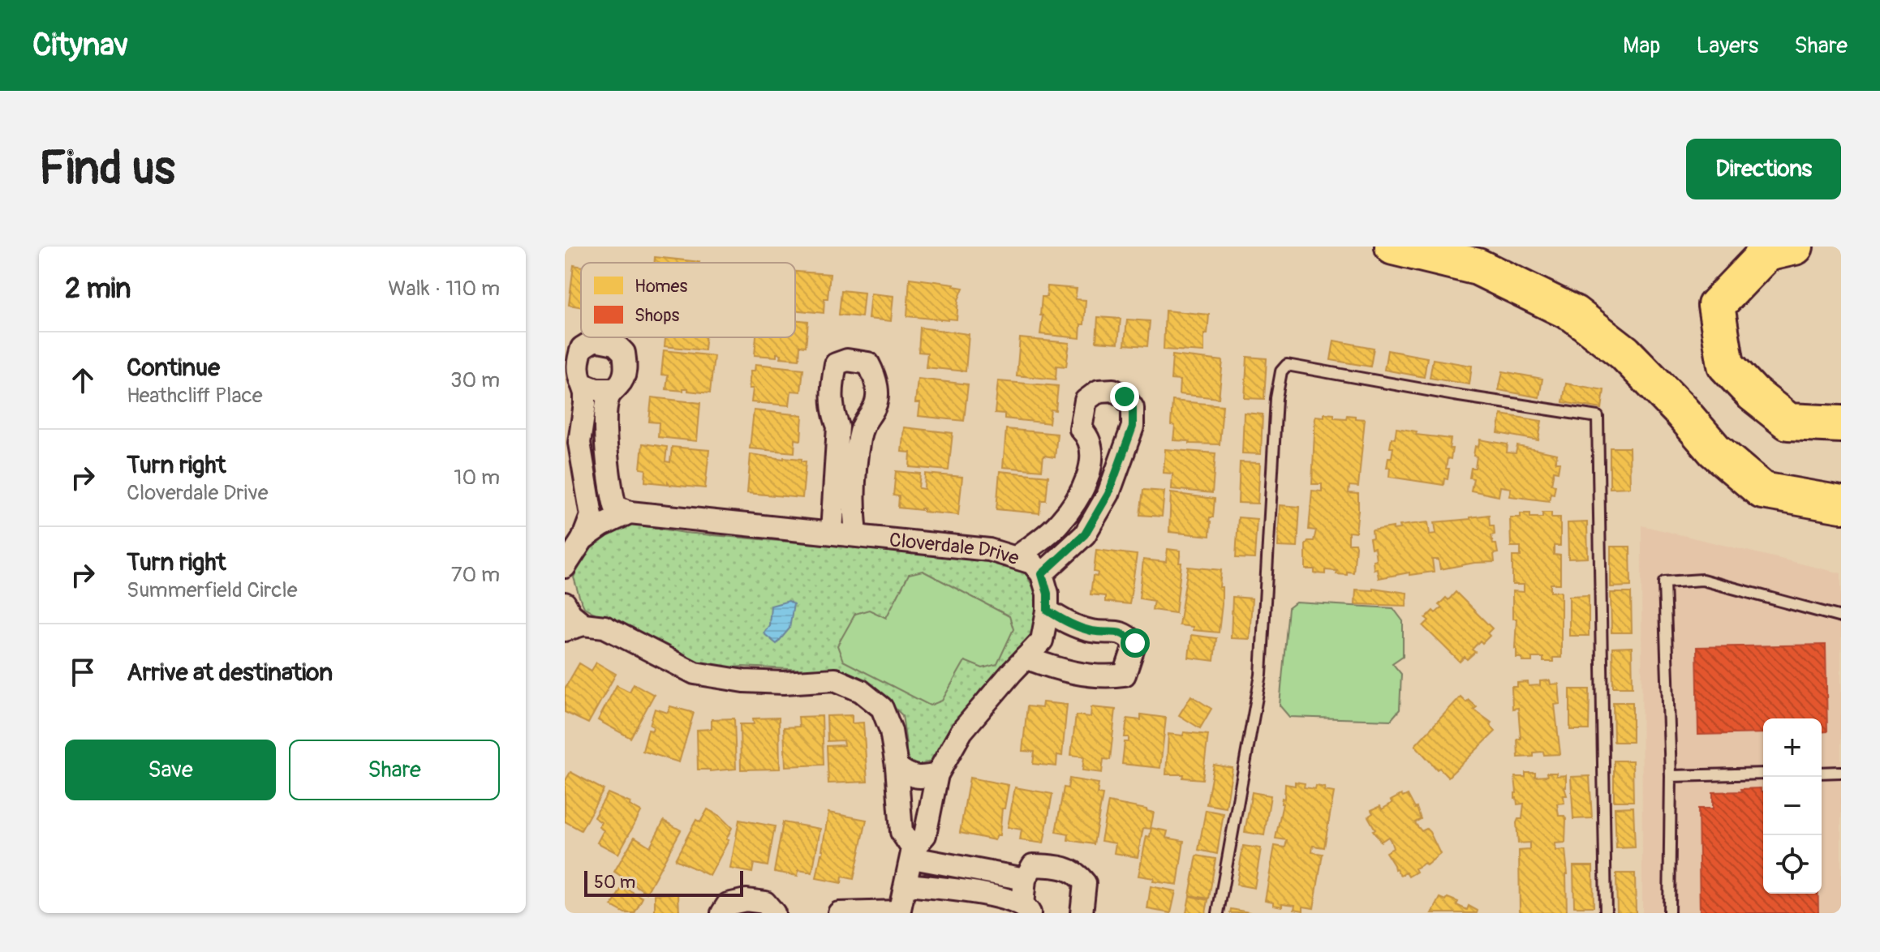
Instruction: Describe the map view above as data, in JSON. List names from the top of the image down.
{
  "streets": {
    "street": ["Cloverdale Drive"]
  },
  "legend": ["Homes", "Shops"],
  "scale_bar": "50 m",
  "page": {
    "header": "Citynav",
    "nav": ["Map", "Layers", "Share"],
    "buttons": [
      "Directions",
      ["Save", "Share"]
    ],
    "title": "Find us",
    "heading": ["2 min", "Walk · 110 m"],
    "list": [
      ["Continue", "Heathcliff Place", "30 m"],
      ["Turn right", "Cloverdale Drive", "10 m"],
      ["Turn right", "Summerfield Circle", "70 m"],
      "Arrive at destination"
    ],
    "map_buttons": ["+", "−"],
    "scale": "50 m"
  }
}
